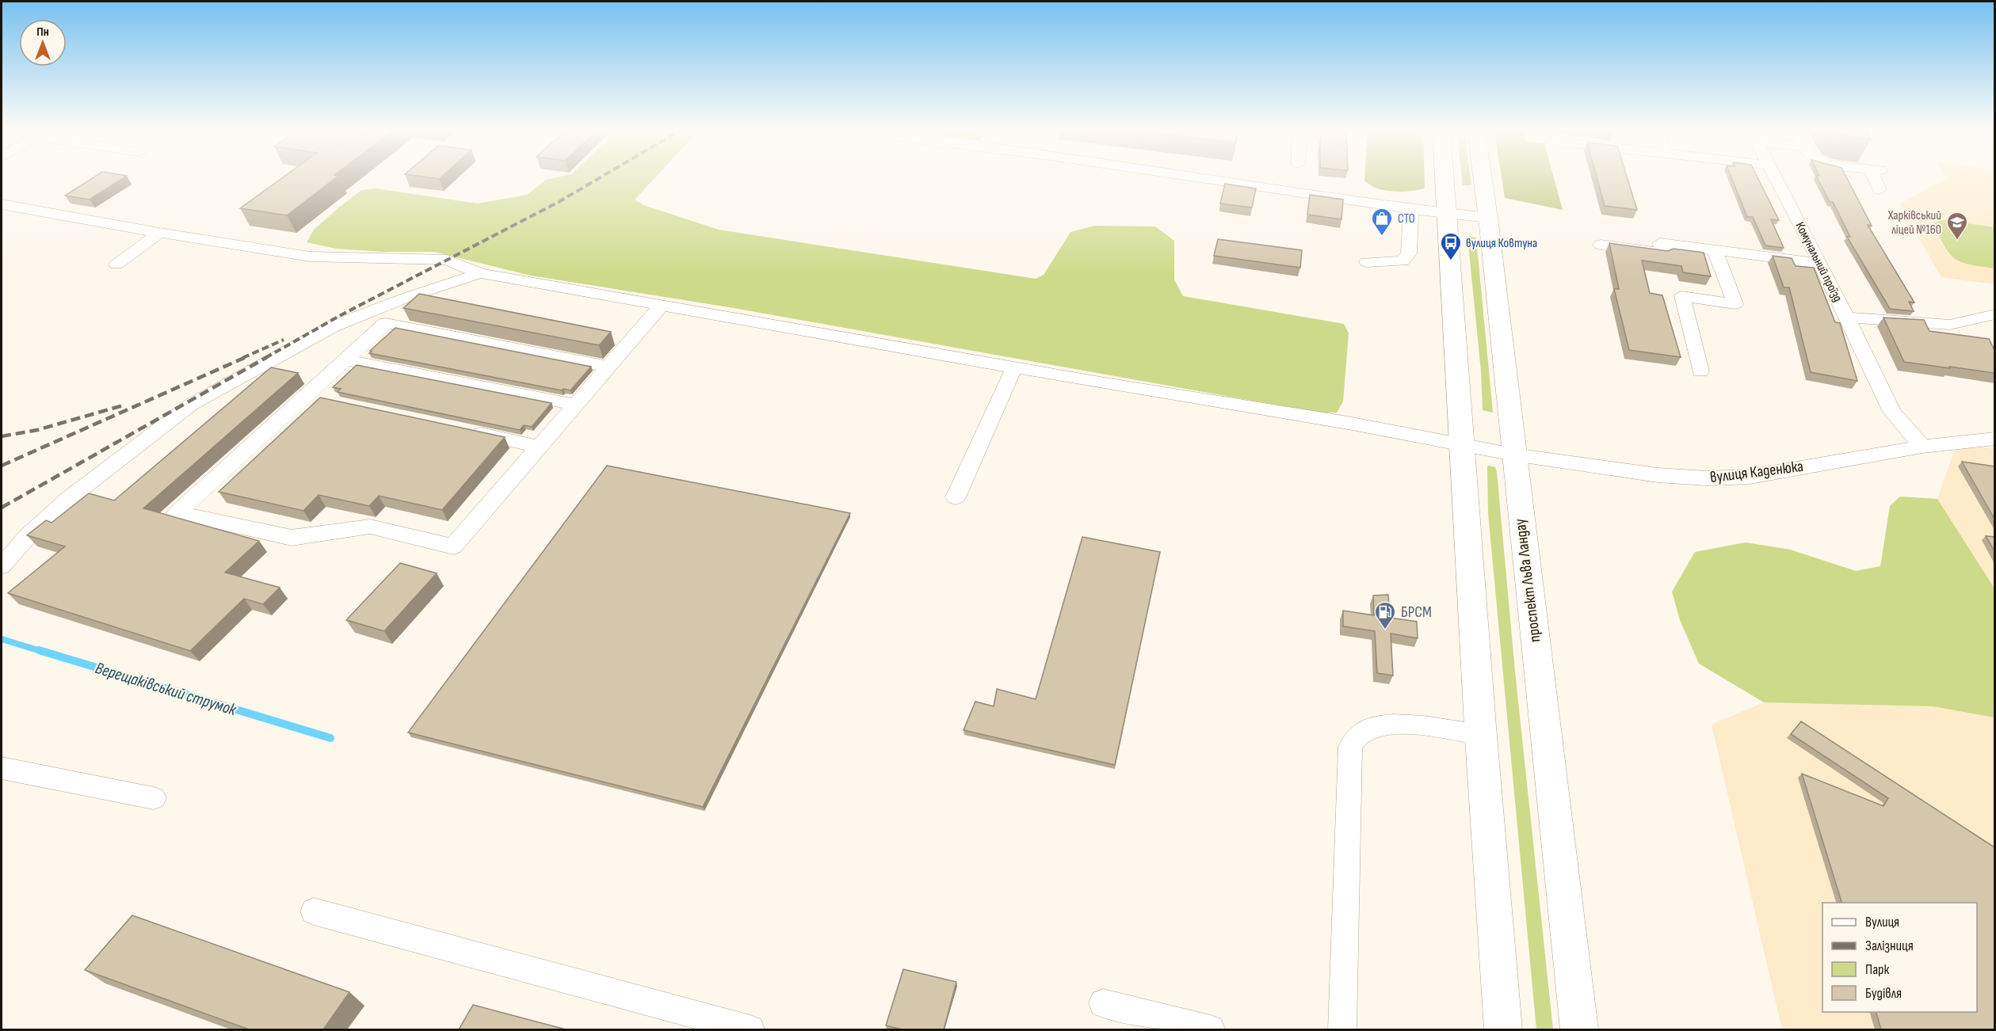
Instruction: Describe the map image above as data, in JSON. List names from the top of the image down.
{
  "streets": {
    "main road": ["проспект Льва Ландау"],
    "street": ["Комунальний проїзд", "вулиця Каденюка"]
  },
  "crossings": [
    ["Комунальний проїзд", "вулиця Каденюка"],
    ["вулиця Каденюка", "проспект Льва Ландау"]
  ],
  "water": ["Верещаківський струмок"],
  "places": {
    "shop": ["СТО"],
    "school or university": ["Харківський ліцей №160"],
    "bus stop": ["вулиця Ковтуна"],
    "fuel station": ["БРСМ"]
  },
  "legend": [
    "Вулиця",
    "Залізниця",
    "Парк",
    "Будівля"
  ],
  "north": "top"
}
